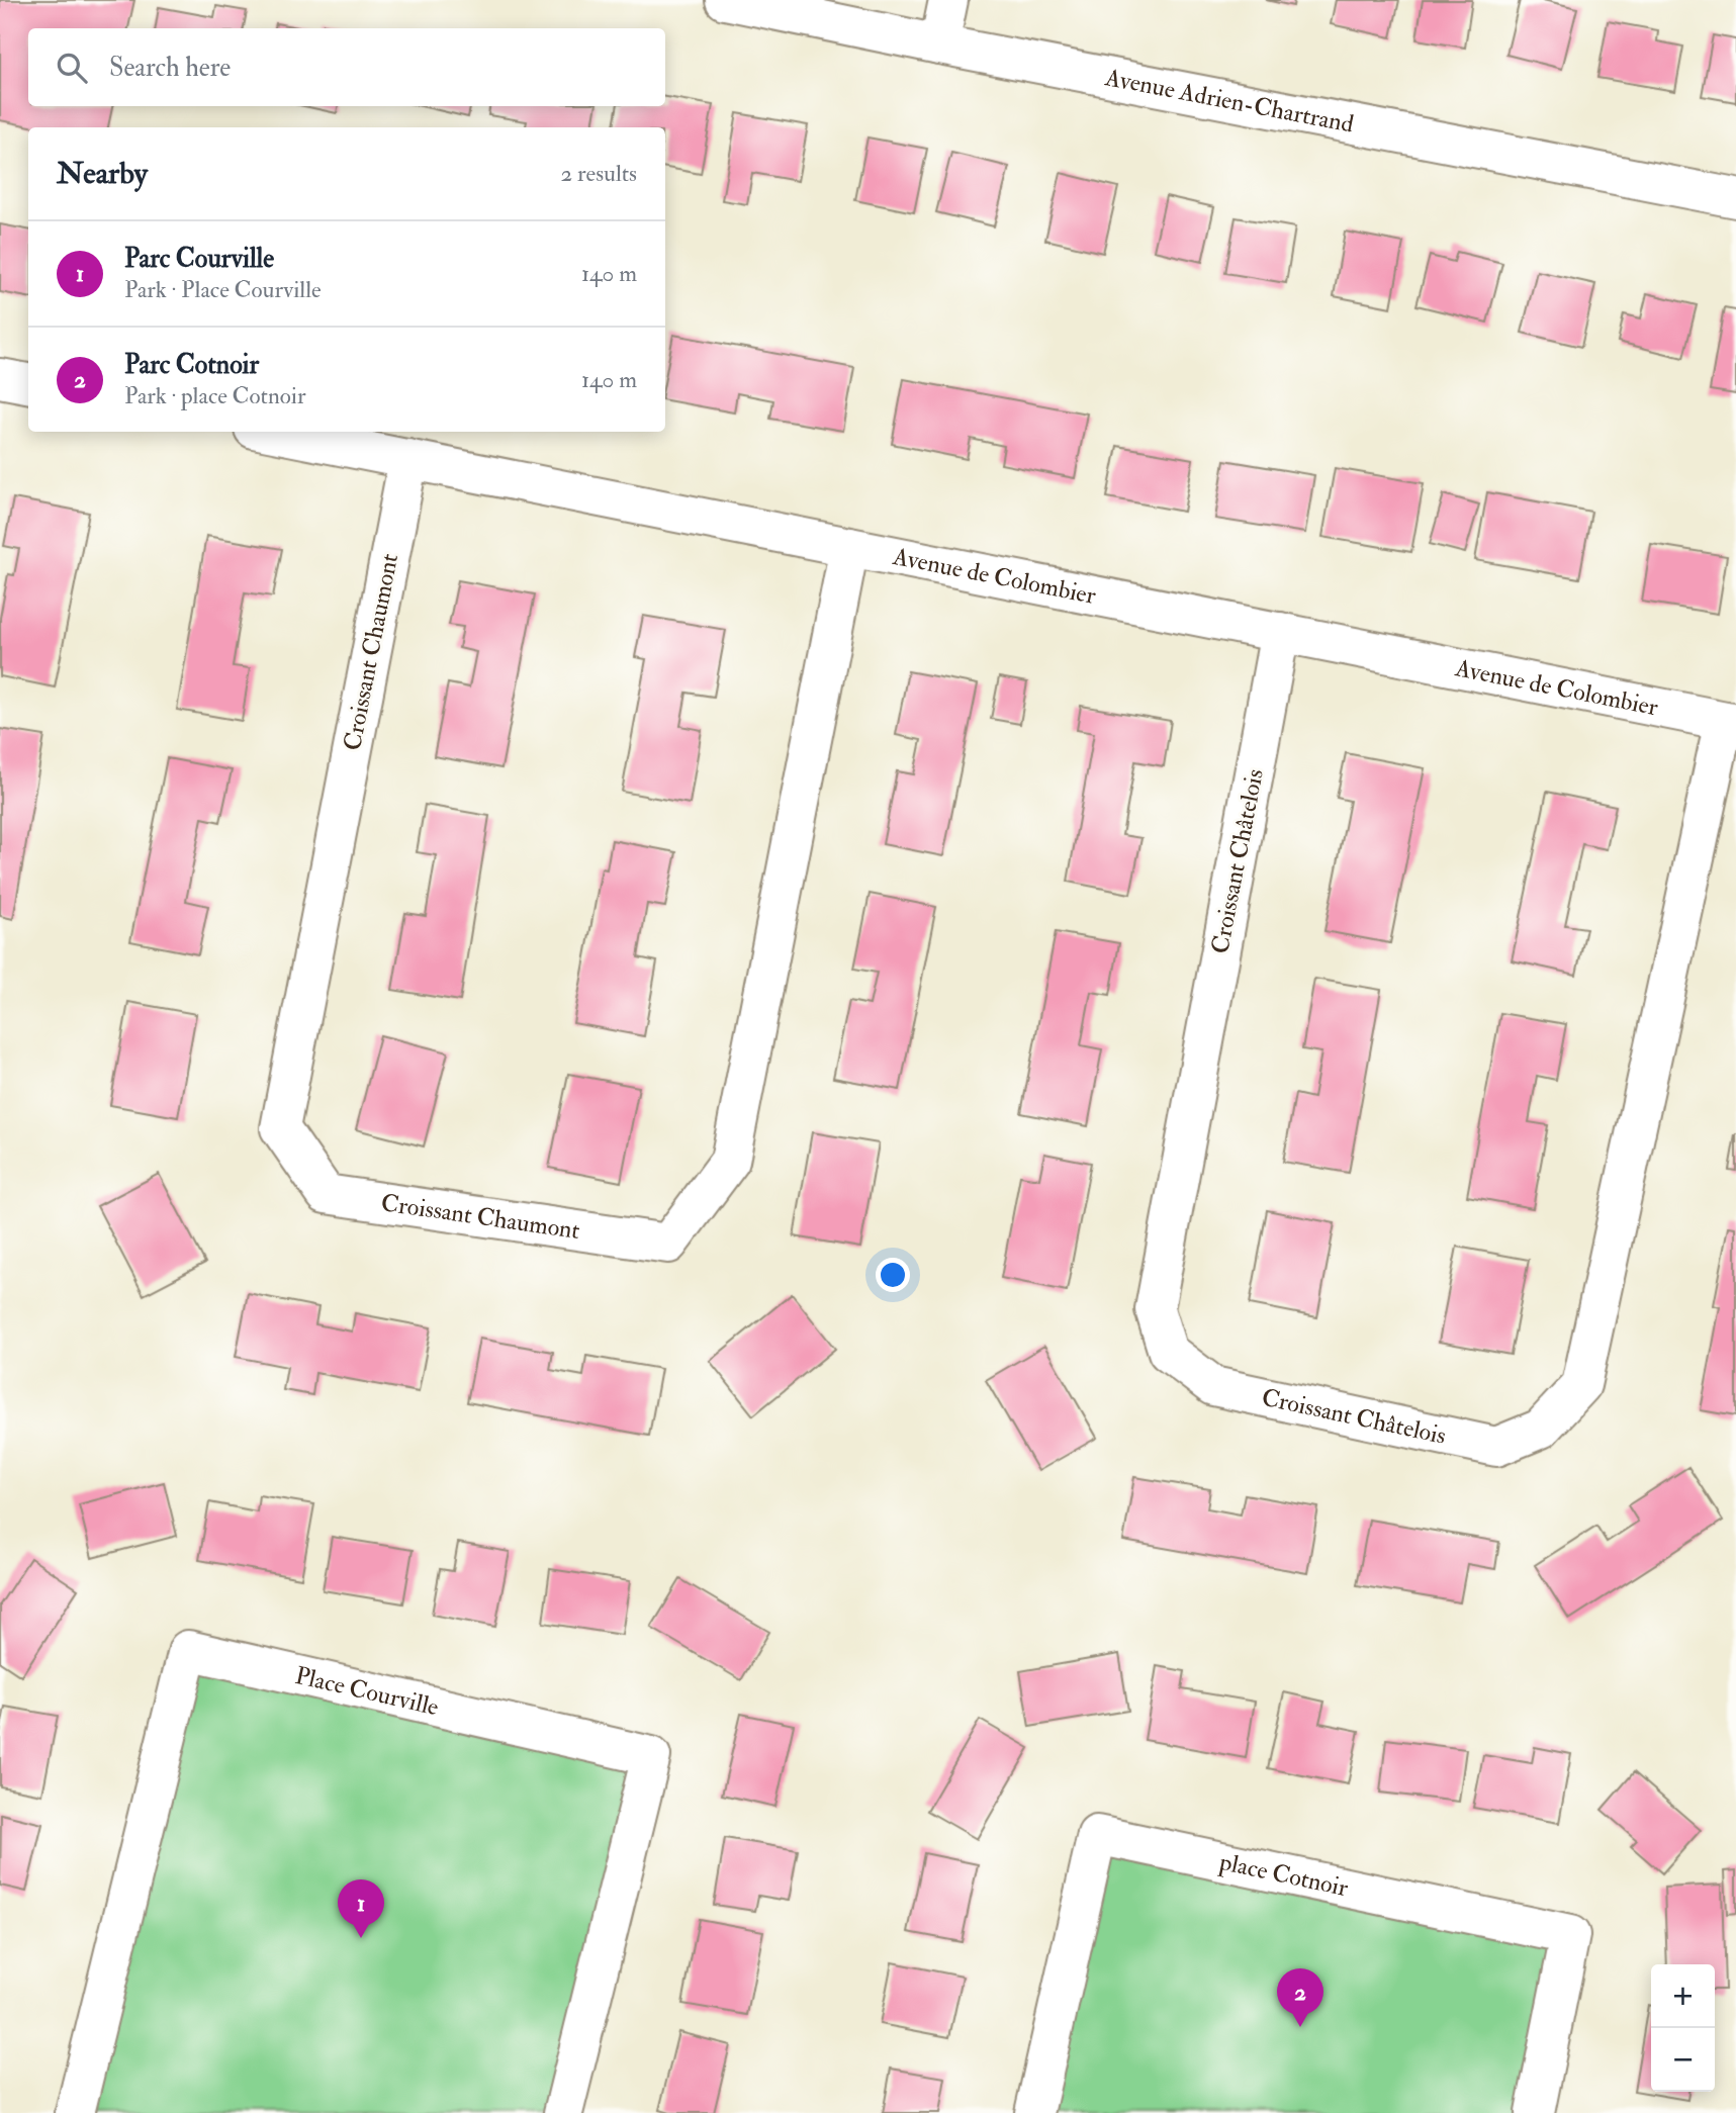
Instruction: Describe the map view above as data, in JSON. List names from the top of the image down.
{
  "streets": {
    "street": [
      "Avenue Adrien-Chartrand",
      "Avenue de Colombier",
      "Croissant Chaumont",
      "Croissant Châtelois",
      "Place Courville",
      "place Cotnoir"
    ]
  },
  "crossings": [
    ["Avenue de Colombier", "Croissant Chaumont"],
    ["Avenue de Colombier", "Croissant Châtelois"]
  ],
  "page": {
    "search": "Search here",
    "heading": ["Nearby", "2 results"],
    "list": [
      {
        "mark": "1",
        "name": "Parc Courville",
        "note": "Park · Place Courville",
        "value": "140 m"
      },
      {
        "mark": "2",
        "name": "Parc Cotnoir",
        "note": "Park · place Cotnoir",
        "value": "140 m"
      }
    ],
    "pins": ["1", "2"],
    "map_buttons": ["+", "−"]
  }
}
